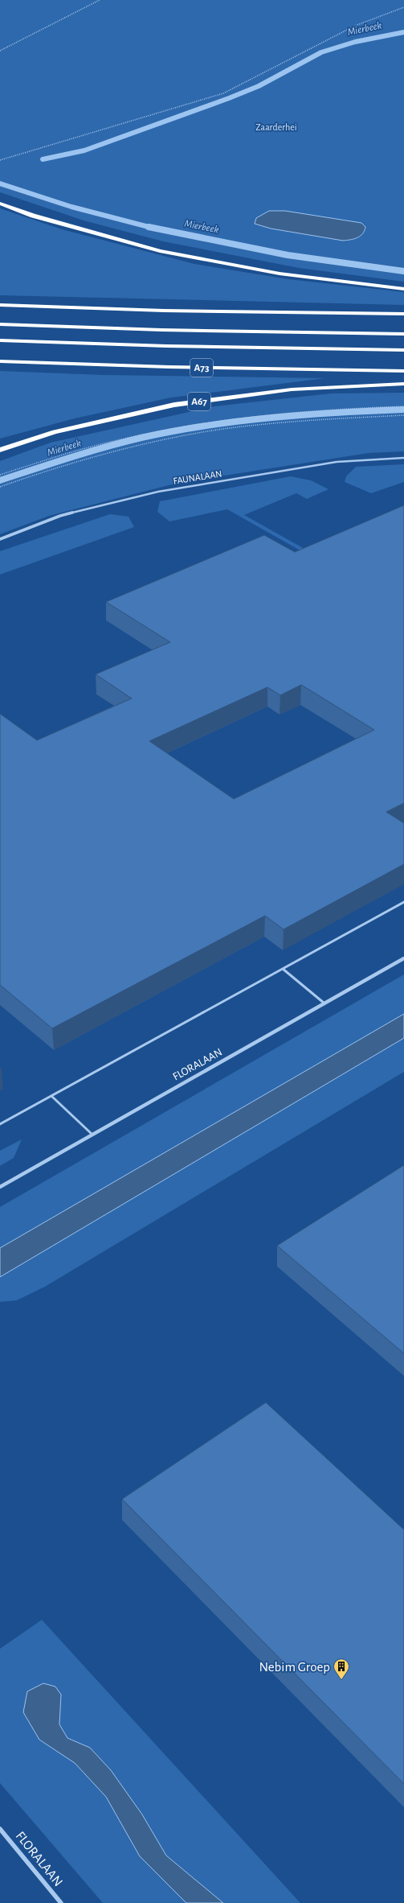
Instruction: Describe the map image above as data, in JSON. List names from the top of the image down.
{
  "streets": {
    "highway": ["A73", "A67"],
    "street": ["FAUNALAAN", "FLORALAAN"]
  },
  "water": ["Mierbeek"],
  "parks": ["Zaarderhei"],
  "places": {
    "building": ["Nebim Groep"]
  }
}
